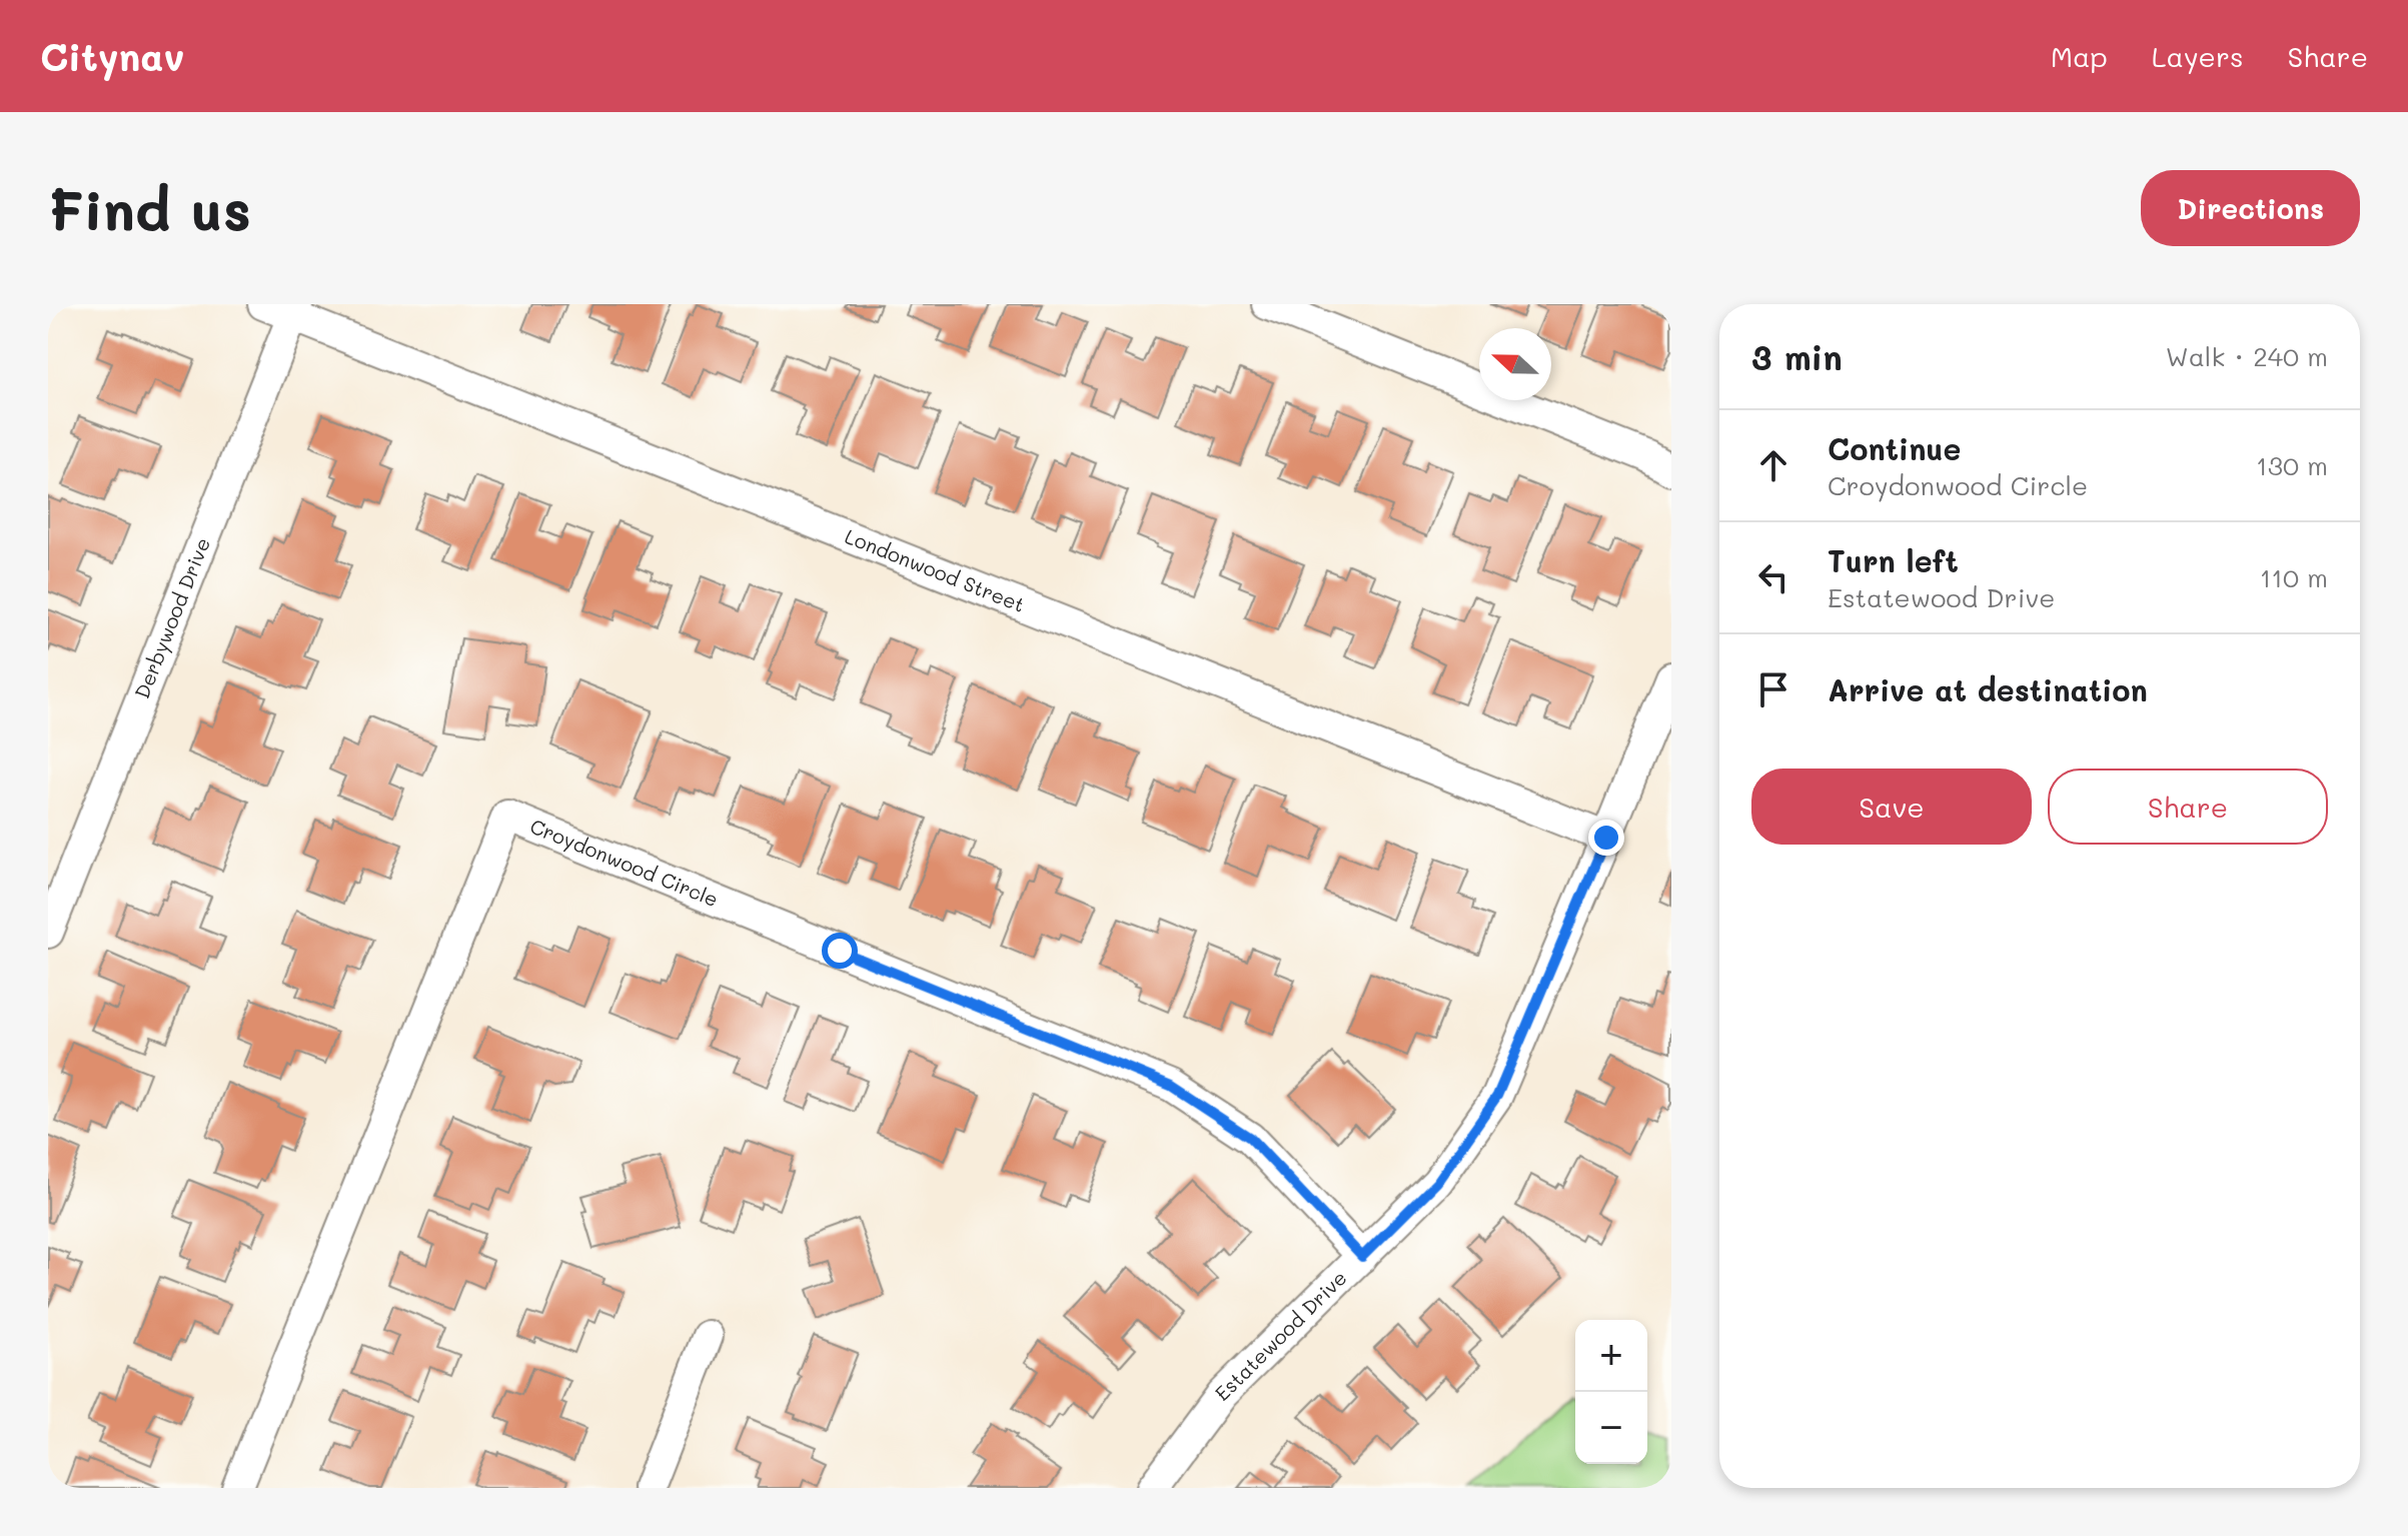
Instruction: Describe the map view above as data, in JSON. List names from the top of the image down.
{
  "streets": {
    "street": [
      "Londonwood Street",
      "Derbywood Drive",
      "Croydonwood Circle",
      "Estatewood Drive"
    ]
  },
  "crossings": [
    ["Londonwood Street", "Derbywood Drive"],
    ["Londonwood Street", "Estatewood Drive"],
    ["Croydonwood Circle", "Estatewood Drive"]
  ],
  "north": "left",
  "page": {
    "header": "Citynav",
    "nav": ["Map", "Layers", "Share"],
    "buttons": [
      "Directions",
      ["Save", "Share"]
    ],
    "title": "Find us",
    "heading": ["3 min", "Walk · 240 m"],
    "list": [
      ["Continue", "Croydonwood Circle", "130 m"],
      ["Turn left", "Estatewood Drive", "110 m"],
      "Arrive at destination"
    ],
    "map_buttons": ["+", "−"]
  }
}
